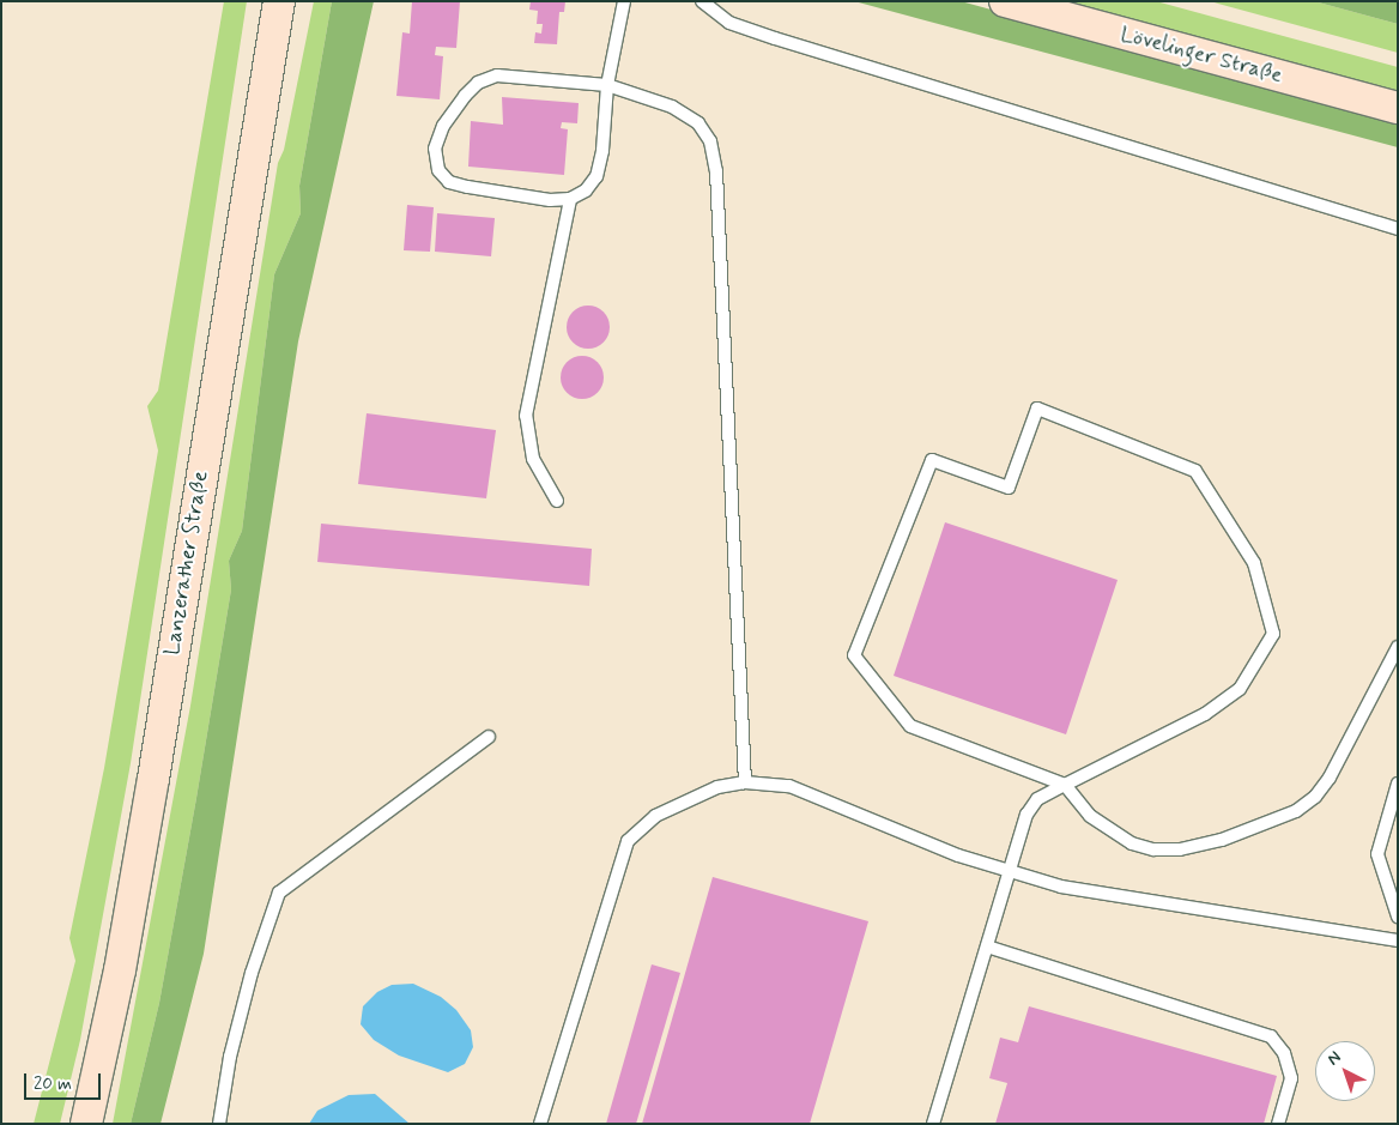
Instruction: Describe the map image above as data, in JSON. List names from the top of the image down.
{
  "streets": {
    "main road": ["Lövelinger Straße", "Lanzerather Straße"]
  },
  "scale_bar": "20 m",
  "north": "top left"
}
